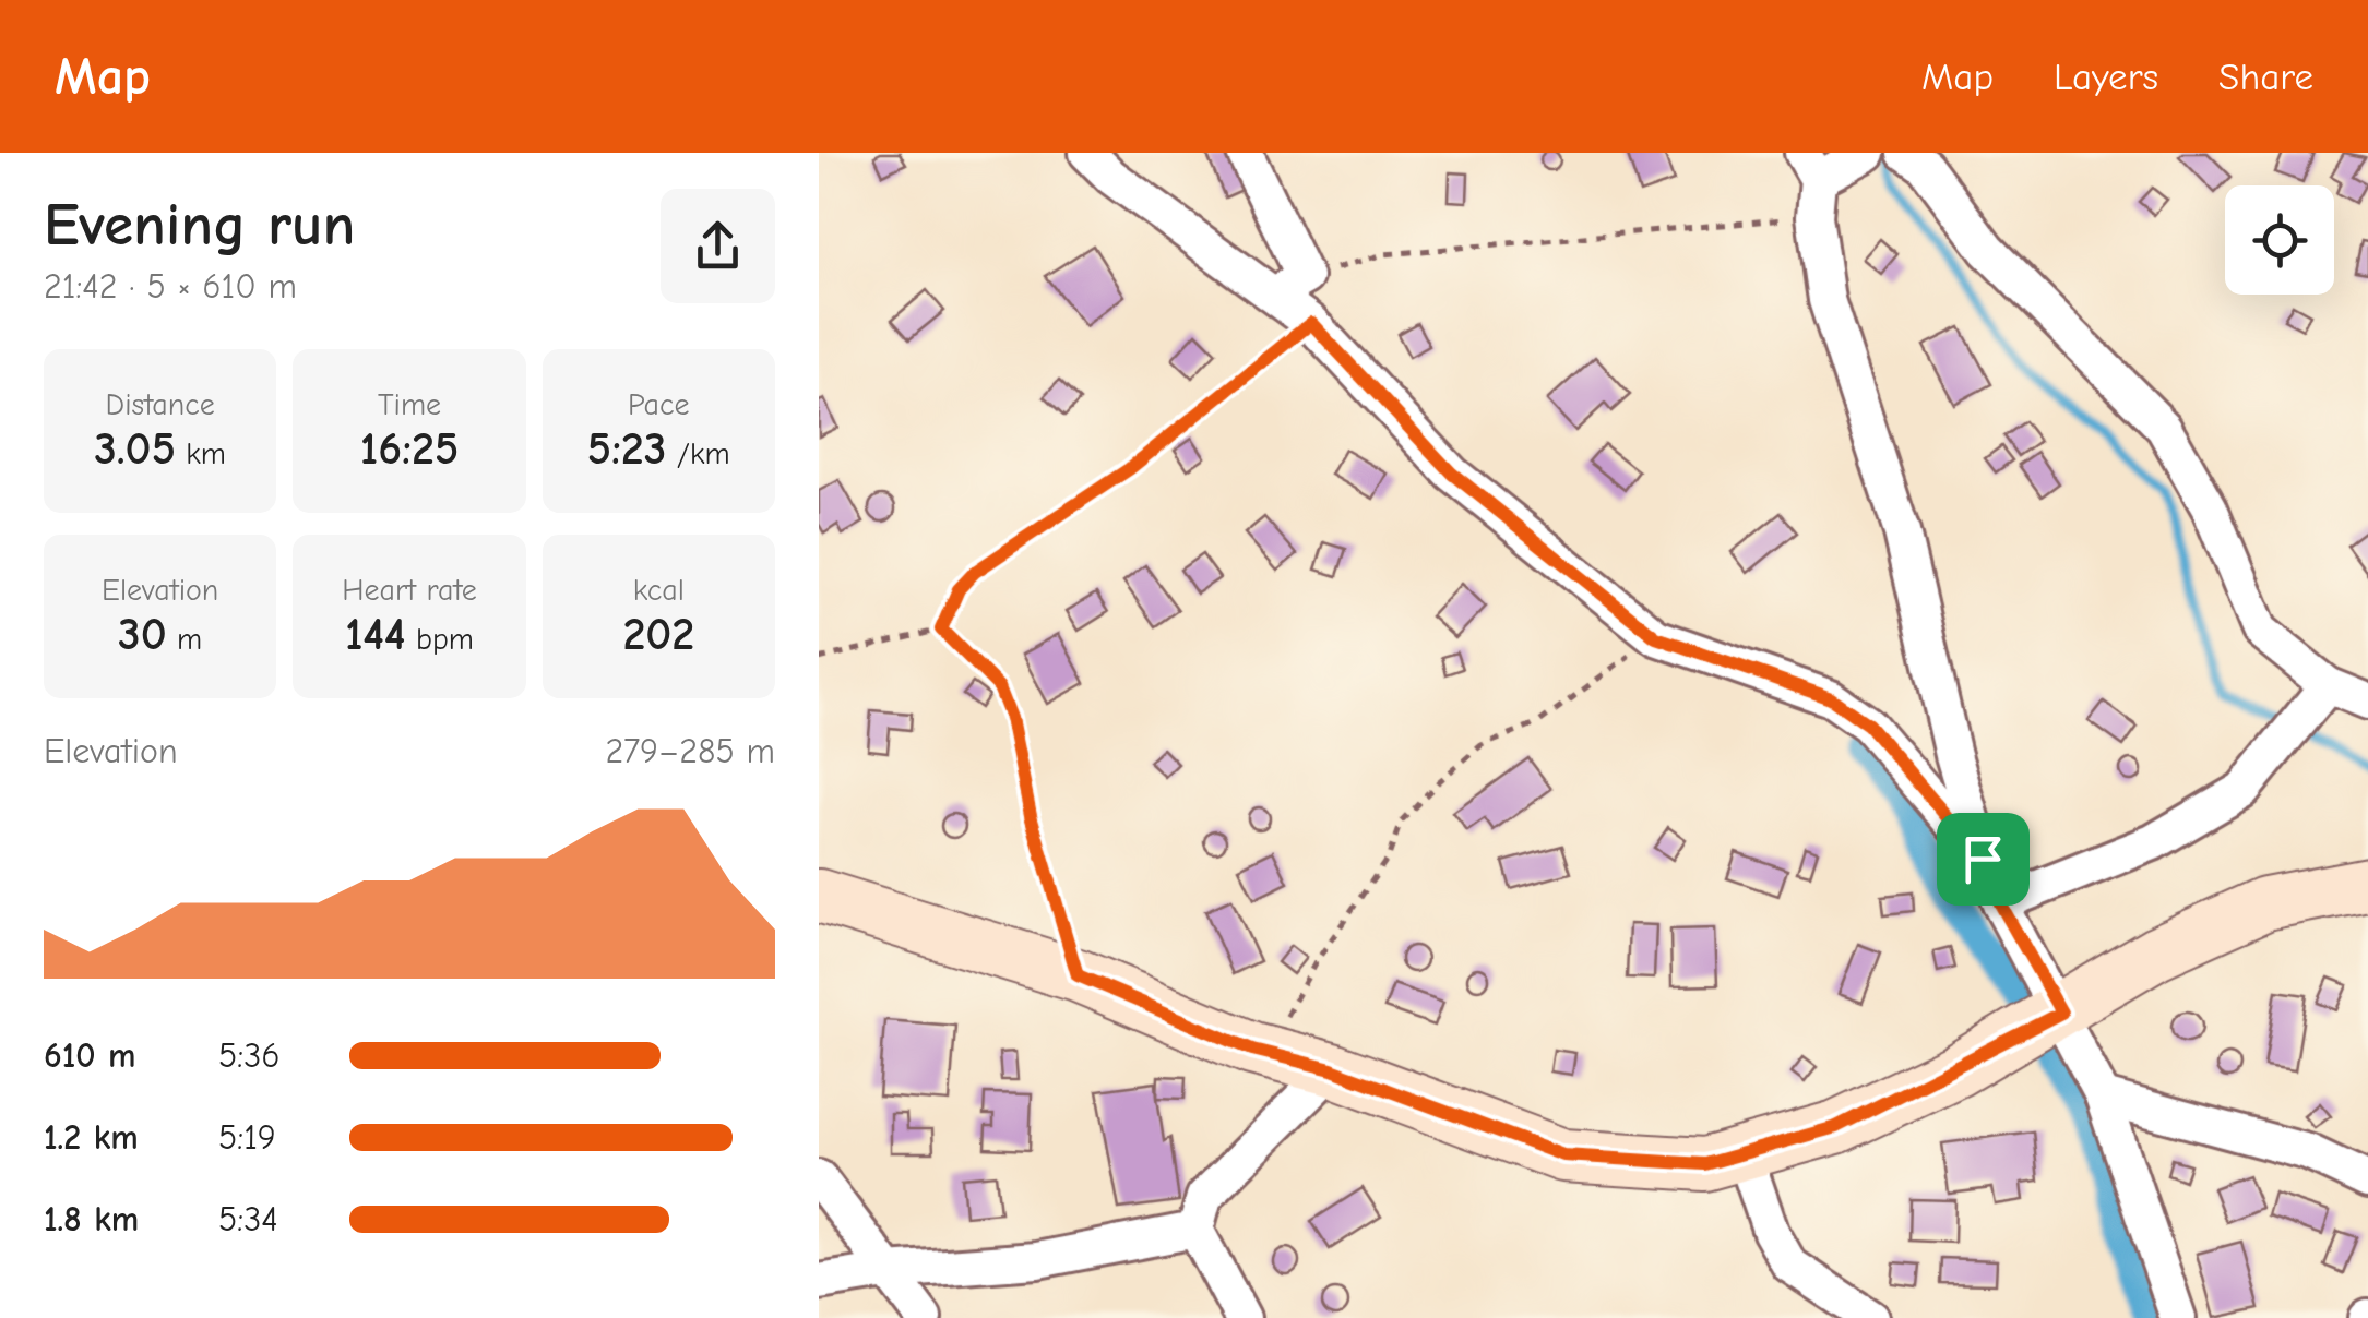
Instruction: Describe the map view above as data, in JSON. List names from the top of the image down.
{
  "page": {
    "header": "Map",
    "nav": ["Map", "Layers", "Share"],
    "heading": ["Evening run", "21:42 · 5 × 610 m"],
    "stats": [
      ["Distance", "3.05 km"],
      ["Time", "16:25"],
      ["Pace", "5:23 /km"],
      ["Elevation", "30 m"],
      ["Heart rate", "144 bpm"],
      ["kcal", "202"]
    ],
    "chart": ["Elevation", "279–285 m"],
    "list": [
      {
        "name": "610 m",
        "note": "5:36"
      },
      {
        "name": "1.2 km",
        "note": "5:19"
      },
      {
        "name": "1.8 km",
        "note": "5:34"
      }
    ]
  }
}
